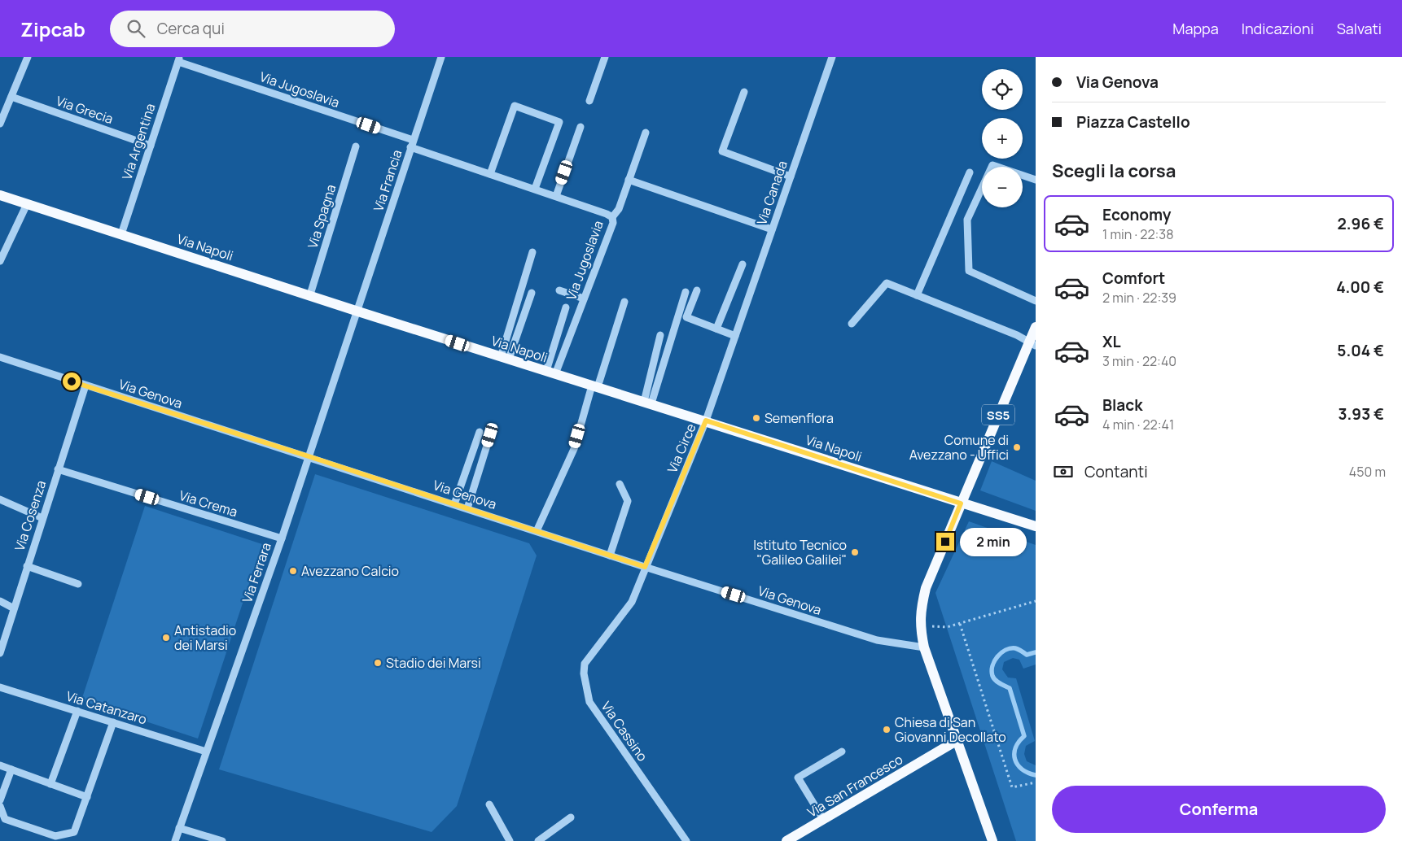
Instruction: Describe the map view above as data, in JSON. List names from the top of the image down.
{
  "streets": {
    "main road": ["Via Napoli", "SS5", "Via San Francesco"],
    "street": [
      "Via Jugoslavia",
      "Via Grecia",
      "Via Argentina",
      "Via Francia",
      "Via Canada",
      "Via Spagna",
      "Via Genova",
      "Via Circe",
      "Via Crema",
      "Via Cosenza",
      "Via Ferrara",
      "Via Catanzaro",
      "Via Cassino"
    ]
  },
  "crossings": [
    ["Via Jugoslavia", "Via Argentina"],
    ["Via Jugoslavia", "Via Francia"],
    ["Via Jugoslavia", "Via Napoli"],
    ["Via Grecia", "Via Argentina"],
    ["Via Argentina", "Via Napoli"],
    ["Via Francia", "Via Napoli"],
    ["Via Francia", "Via Ferrara"],
    ["Via Canada", "Via Circe"],
    ["Via Spagna", "Via Napoli"],
    ["Via Napoli", "SS5"],
    ["Via Napoli", "Via Circe"],
    ["Via Napoli", "Via Ferrara"],
    ["Via Genova", "Via Circe"],
    ["Via Genova", "Via Cosenza"],
    ["Via Genova", "Via Ferrara"],
    ["Via Genova", "Via Cassino"],
    ["Via Circe", "Via Cassino"],
    ["Via Crema", "Via Cosenza"],
    ["Via Crema", "Via Ferrara"],
    ["Via Ferrara", "Via Catanzaro"]
  ],
  "places": [
    "Semenflora",
    "Comune di Avezzano - Uffici",
    "Istituto Tecnico \"Galileo Galilei\"",
    "Avezzano Calcio",
    "Antistadio dei Marsi",
    "Stadio dei Marsi",
    "Chiesa di San Giovanni Decollato"
  ],
  "page": {
    "header": "Zipcab",
    "search": "Cerca qui",
    "nav": ["Mappa", "Indicazioni", "Salvati"],
    "banner": ["Via Genova", "Piazza Castello"],
    "map_buttons": ["+", "−"],
    "heading": "Scegli la corsa",
    "list": [
      {
        "name": "Economy",
        "note": "1 min · 22:38",
        "value": "2.96 €"
      },
      {
        "name": "Comfort",
        "note": "2 min · 22:39",
        "value": "4.00 €"
      },
      {
        "name": "XL",
        "note": "3 min · 22:40",
        "value": "5.04 €"
      },
      {
        "name": "Black",
        "note": "4 min · 22:41",
        "value": "3.93 €"
      }
    ],
    "pay": ["Contanti", "450 m"],
    "bubble": "2 min",
    "buttons": "Conferma"
  }
}
